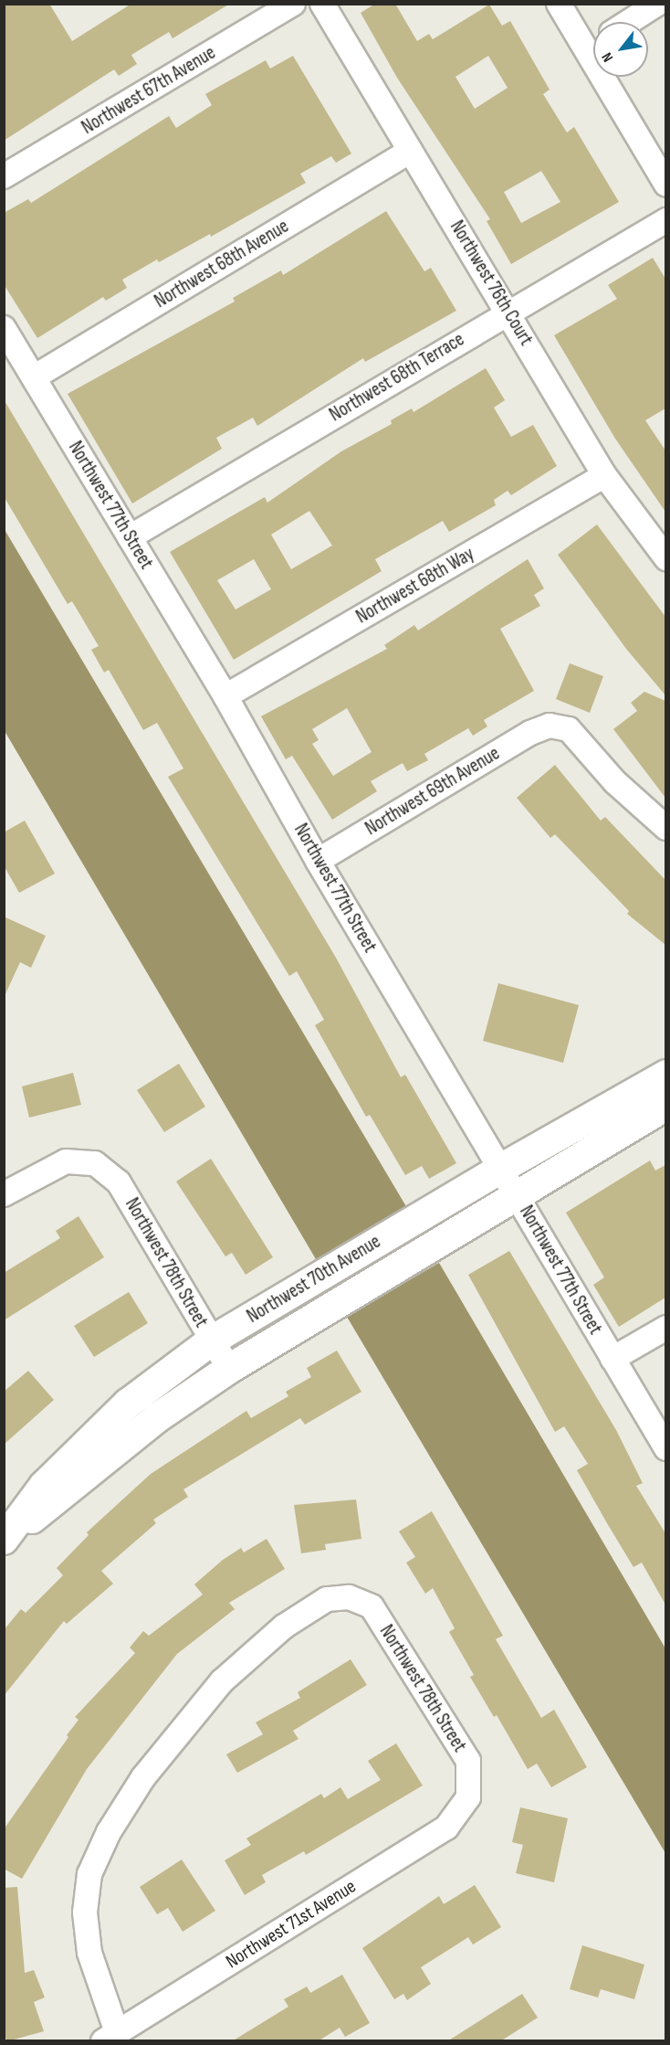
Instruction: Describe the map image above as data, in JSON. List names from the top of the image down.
{
  "streets": {
    "street": [
      "Northwest 67th Avenue",
      "Northwest 68th Avenue",
      "Northwest 76th Court",
      "Northwest 68th Terrace",
      "Northwest 77th Street",
      "Northwest 68th Way",
      "Northwest 69th Avenue",
      "Northwest 78th Street",
      "Northwest 70th Avenue",
      "Northwest 71st Avenue"
    ]
  },
  "crossings": [
    ["Northwest 68th Avenue", "Northwest 76th Court"],
    ["Northwest 68th Avenue", "Northwest 77th Street"],
    ["Northwest 76th Court", "Northwest 68th Terrace"],
    ["Northwest 76th Court", "Northwest 68th Way"],
    ["Northwest 68th Terrace", "Northwest 77th Street"],
    ["Northwest 77th Street", "Northwest 68th Way"],
    ["Northwest 77th Street", "Northwest 69th Avenue"],
    ["Northwest 77th Street", "Northwest 70th Avenue"],
    ["Northwest 78th Street", "Northwest 70th Avenue"],
    ["Northwest 78th Street", "Northwest 71st Avenue"]
  ],
  "north": "bottom left"
}
